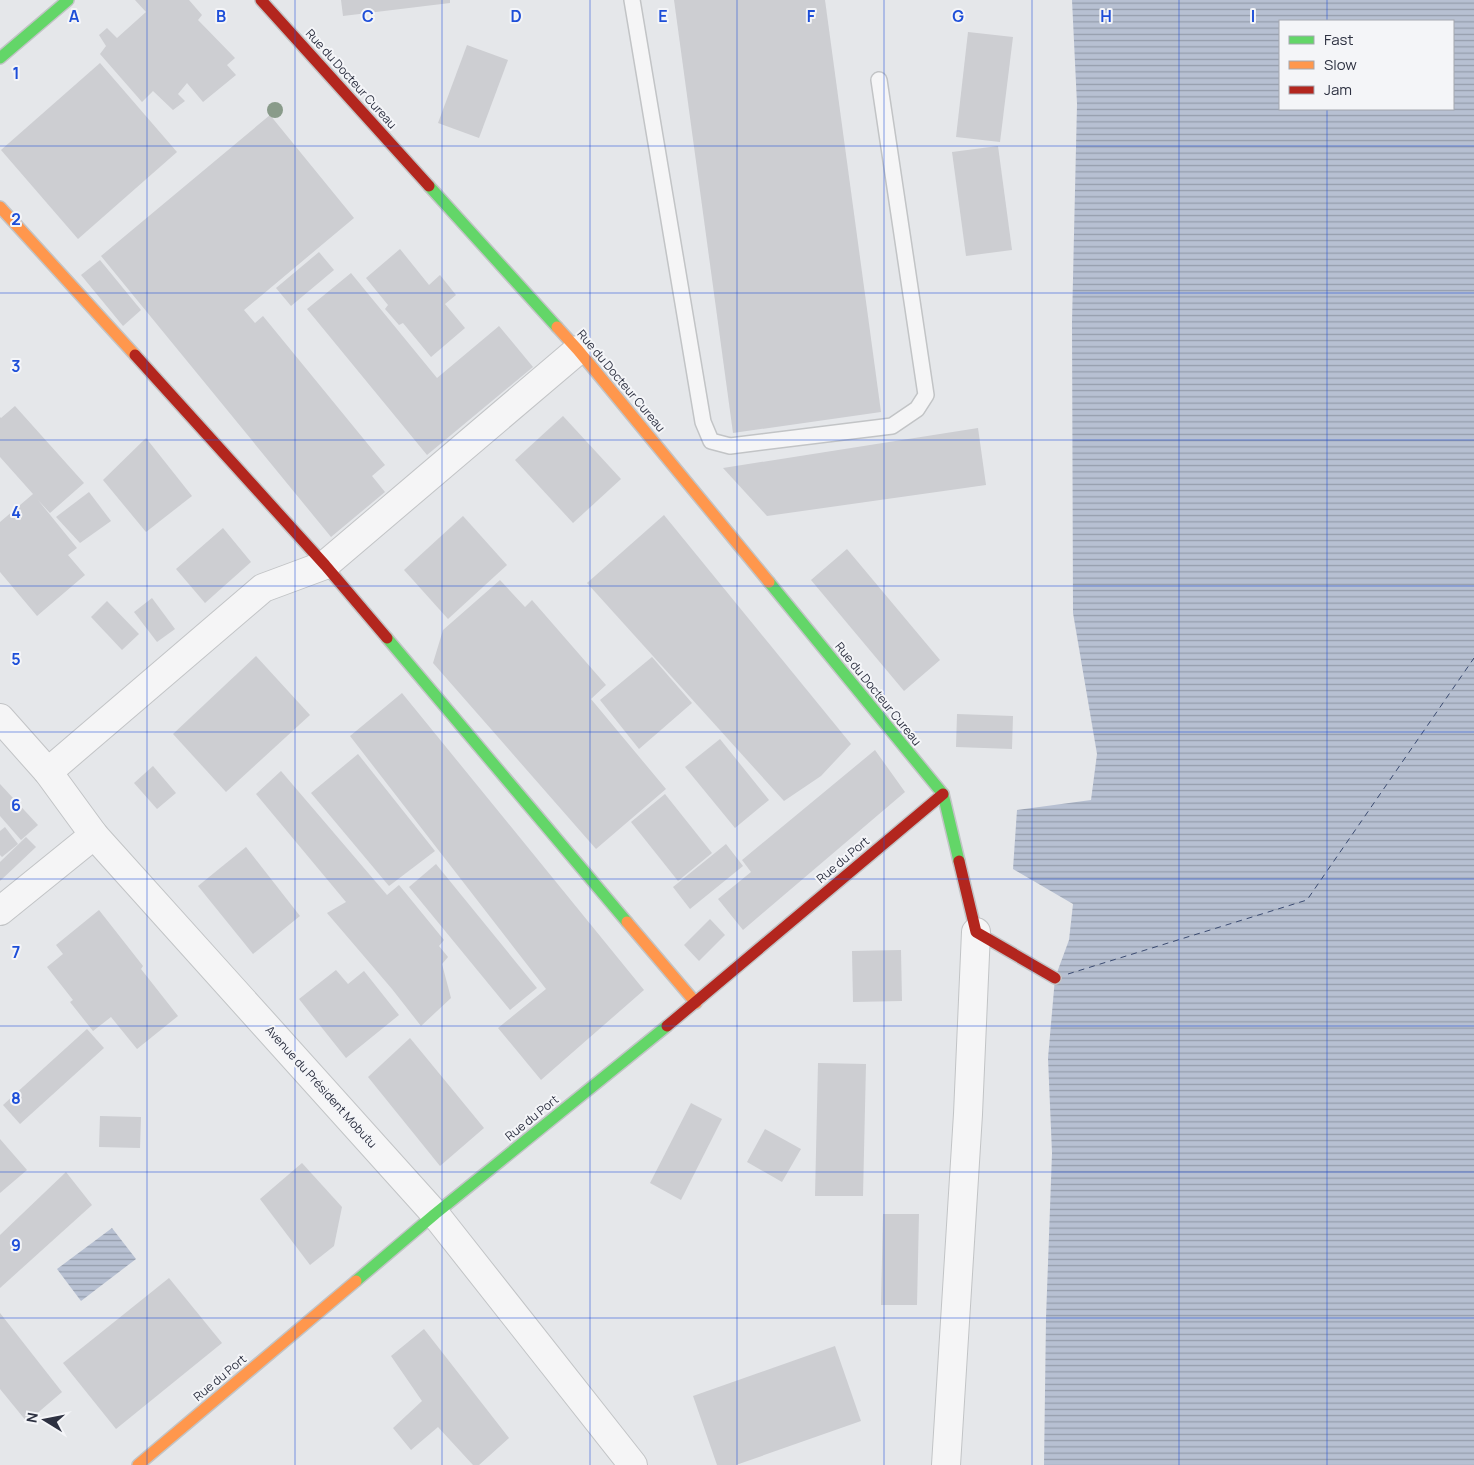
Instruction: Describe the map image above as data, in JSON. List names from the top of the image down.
{
  "streets": {
    "street": ["Rue du Docteur Cureau", "Rue du Port", "Avenue du Président Mobutu"]
  },
  "crossings": [
    ["Rue du Docteur Cureau", "Rue du Port"],
    ["Rue du Port", "Avenue du Président Mobutu"]
  ],
  "legend": ["Fast", "Slow", "Jam"],
  "north": "left",
  "grid": {
    "columns": [
      "A",
      "B",
      "C",
      "D",
      "E",
      "F",
      "G",
      "H",
      "I"
    ],
    "rows": [
      "1",
      "2",
      "3",
      "4",
      "5",
      "6",
      "7",
      "8",
      "9"
    ]
  }
}
